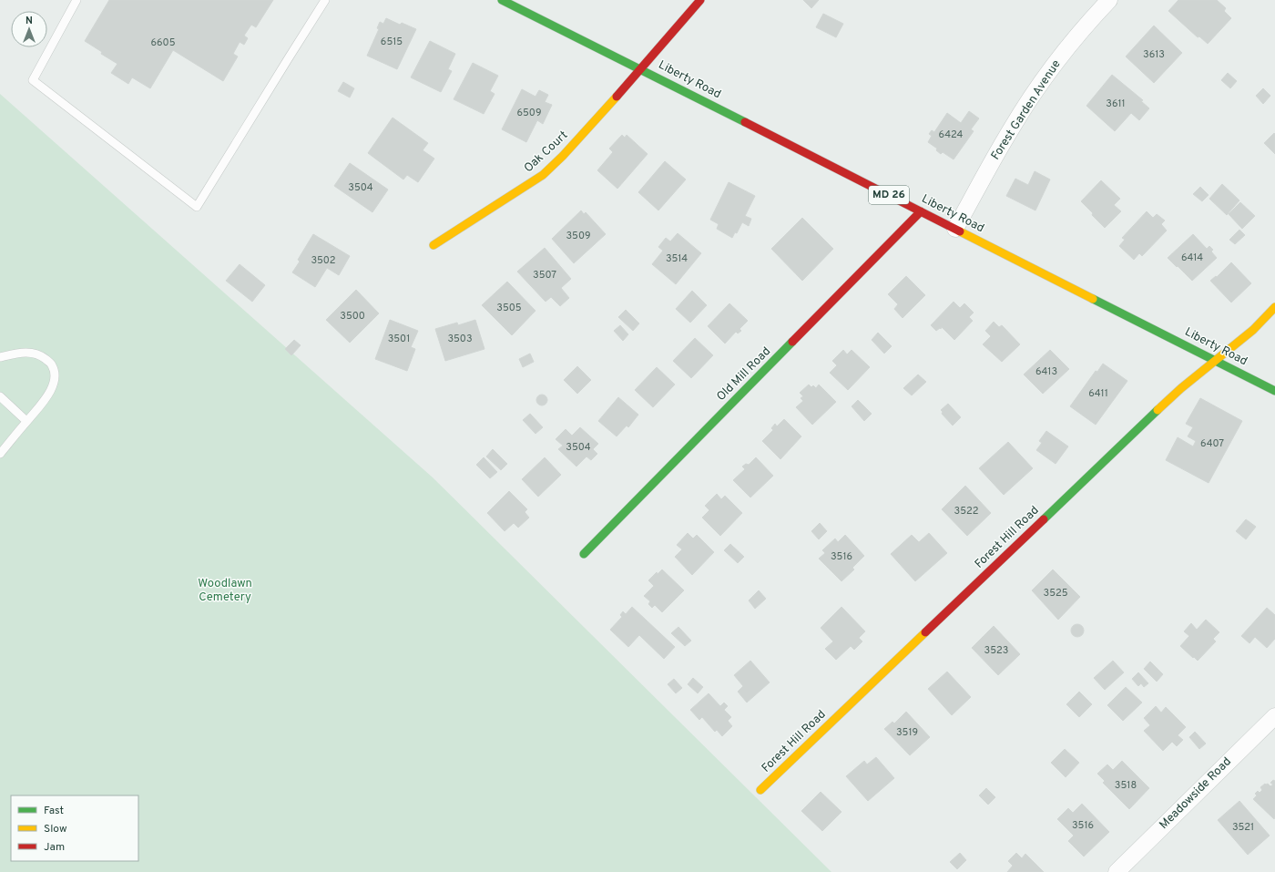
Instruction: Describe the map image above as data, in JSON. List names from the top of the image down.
{
  "streets": {
    "street": [
      "Liberty Road",
      "Forest Garden Avenue",
      "Oak Court",
      "MD 26",
      "Old Mill Road",
      "Forest Hill Road",
      "Meadowside Road"
    ]
  },
  "crossings": [
    ["Liberty Road", "Forest Garden Avenue"],
    ["Liberty Road", "Oak Court"],
    ["Liberty Road", "Old Mill Road"],
    ["Liberty Road", "Forest Hill Road"]
  ],
  "parks": ["Woodlawn Cemetery"],
  "house_numbers": [
    "6515",
    "6605",
    "3613",
    "3611",
    "6509",
    "6424",
    "3504",
    "3509",
    "6414",
    "3514",
    "3502",
    "3507",
    "3505",
    "3500",
    "3501",
    "3503",
    "6413",
    "6411",
    "6407",
    "3504",
    "3522",
    "3516",
    "3525",
    "3523",
    "3519",
    "3518",
    "3516",
    "3521"
  ],
  "legend": ["Fast", "Slow", "Jam"],
  "north": "top"
}
